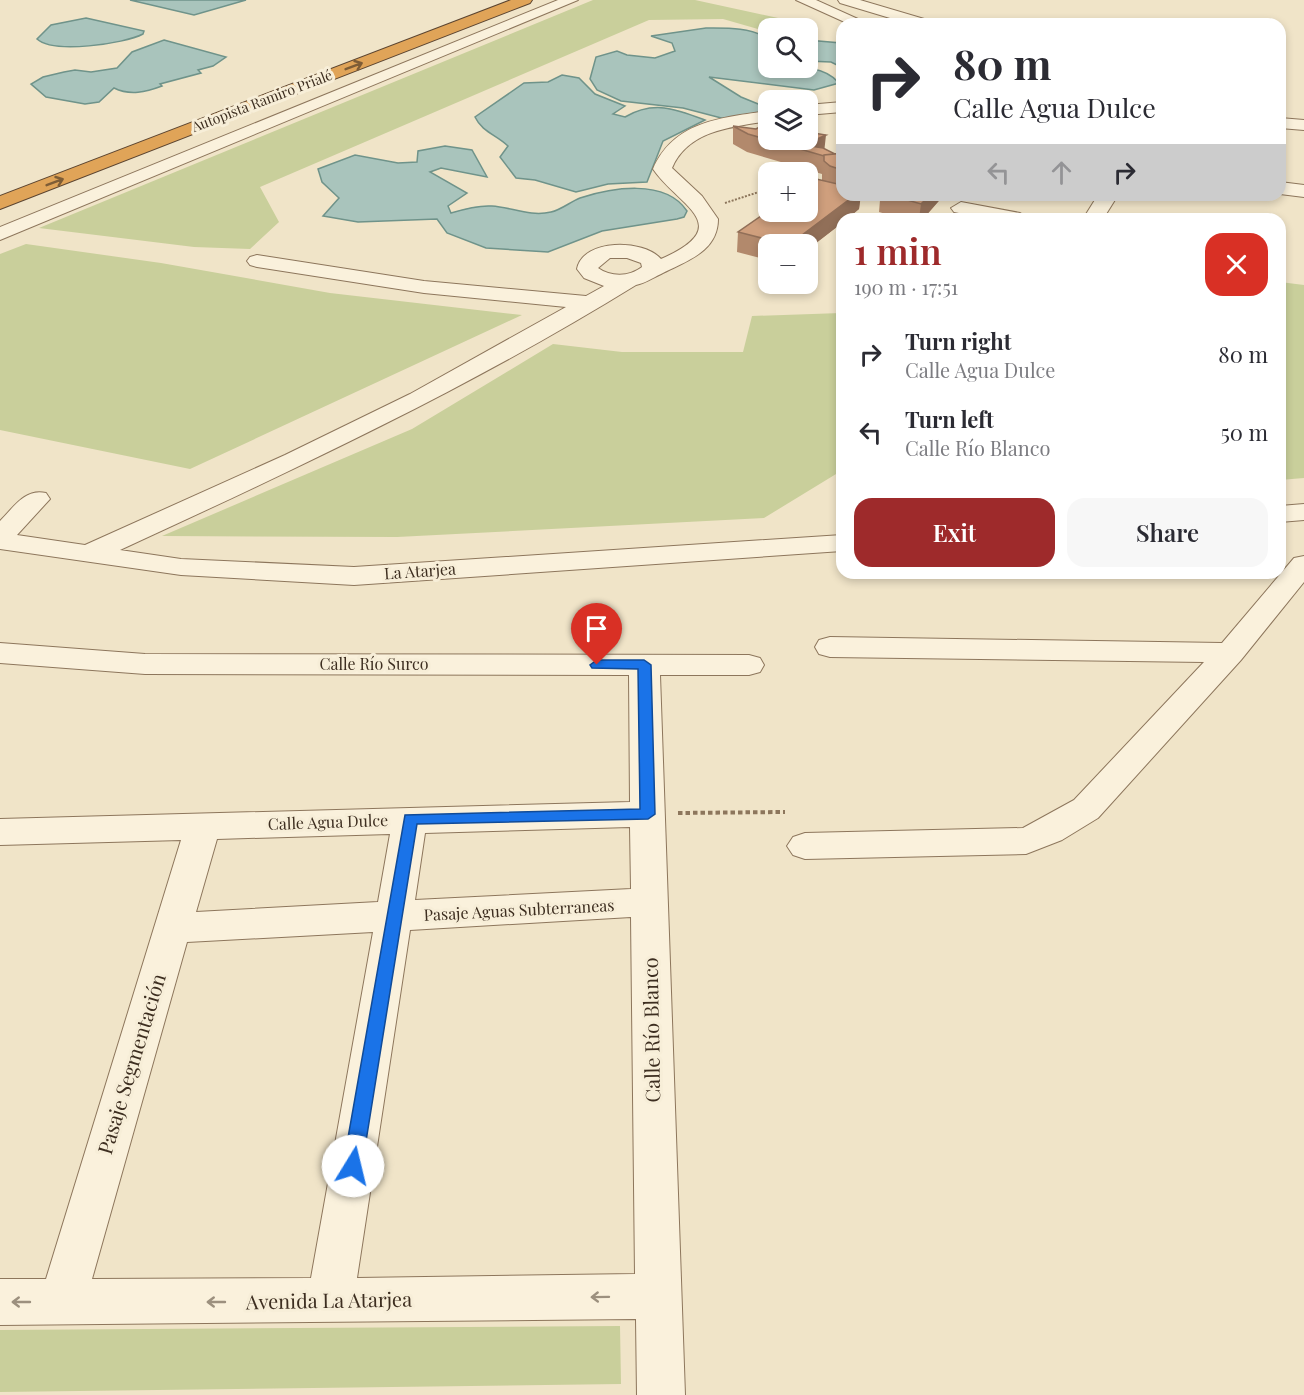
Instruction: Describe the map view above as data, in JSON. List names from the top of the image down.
{
  "streets": {
    "highway": ["Autopista Ramiro Prialé"],
    "street": [
      "La Atarjea",
      "Calle Río Surco",
      "Calle Agua Dulce",
      "Pasaje Aguas Subterraneas",
      "Calle Río Blanco",
      "Pasaje Segmentación",
      "Avenida La Atarjea"
    ]
  },
  "crossings": [
    ["Calle Río Surco", "Calle Río Blanco"],
    ["Calle Agua Dulce", "Calle Río Blanco"],
    ["Calle Agua Dulce", "Pasaje Segmentación"],
    ["Pasaje Aguas Subterraneas", "Calle Río Blanco"],
    ["Pasaje Aguas Subterraneas", "Pasaje Segmentación"],
    ["Calle Río Blanco", "Avenida La Atarjea"],
    ["Pasaje Segmentación", "Avenida La Atarjea"]
  ],
  "one_way": ["Autopista Ramiro Prialé", "Avenida La Atarjea"],
  "page": {
    "map_buttons": ["+", "−"],
    "turn": ["80 m", "Calle Agua Dulce"],
    "heading": ["1 min", "190 m · 17:51"],
    "list": [
      {
        "name": "Turn right",
        "note": "Calle Agua Dulce",
        "value": "80 m"
      },
      {
        "name": "Turn left",
        "note": "Calle Río Blanco",
        "value": "50 m"
      }
    ],
    "buttons": ["Exit", "Share"]
  }
}
